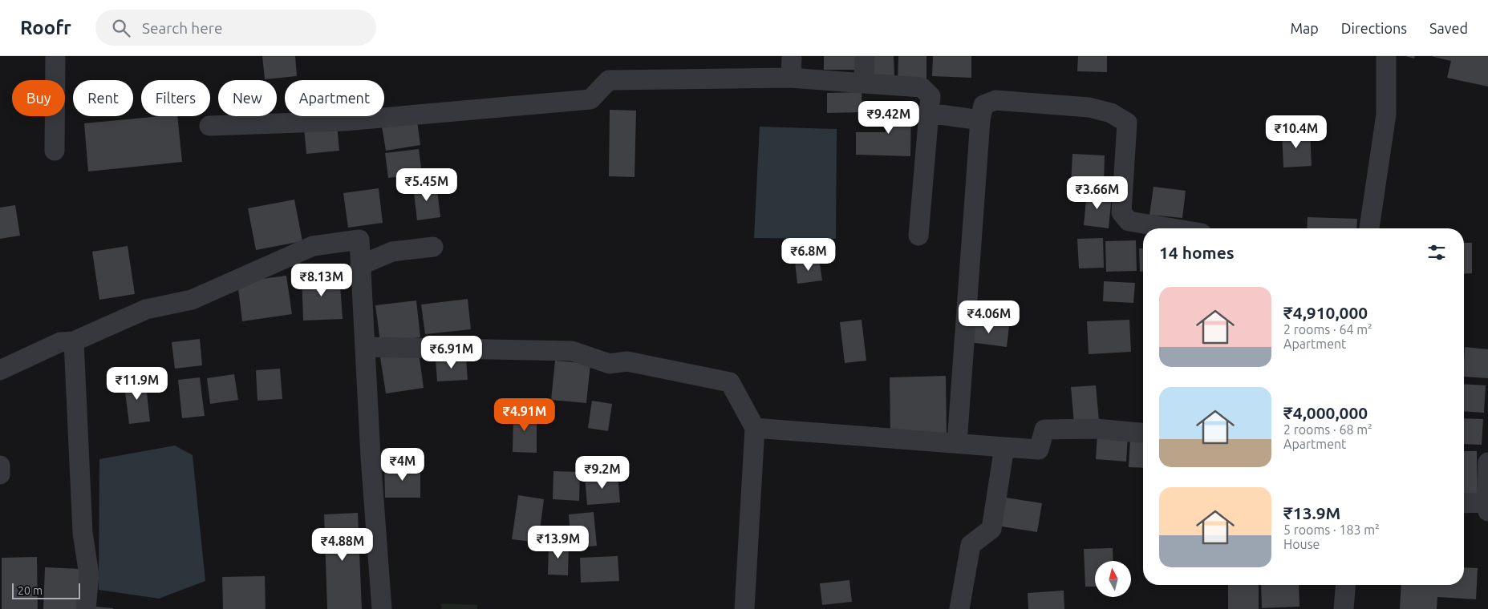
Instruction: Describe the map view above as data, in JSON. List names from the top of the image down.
{
  "scale_bar": "20 m",
  "north": "top",
  "page": {
    "header": "Roofr",
    "search": "Search here",
    "nav": ["Map", "Directions", "Saved"],
    "chip": [
      "Buy",
      "Rent",
      "Filters",
      "New",
      "Apartment"
    ],
    "price": [
      "₹9.42M",
      "₹10.4M",
      "₹5.45M",
      "₹3.66M",
      "₹6.8M",
      "₹8.13M",
      "₹4.06M",
      "₹6.91M",
      "₹11.9M",
      "₹4.91M",
      "₹4M",
      "₹9.2M",
      "₹13.9M",
      "₹4.88M"
    ],
    "heading": "14 homes",
    "list": [
      {
        "name": "₹4,910,000",
        "note": "2 rooms · 64 m² · Apartment"
      },
      {
        "name": "₹4,000,000",
        "note": "2 rooms · 68 m² · Apartment"
      },
      {
        "name": "₹13.9M",
        "note": "5 rooms · 183 m² · House"
      }
    ],
    "scale": "20 m"
  }
}
